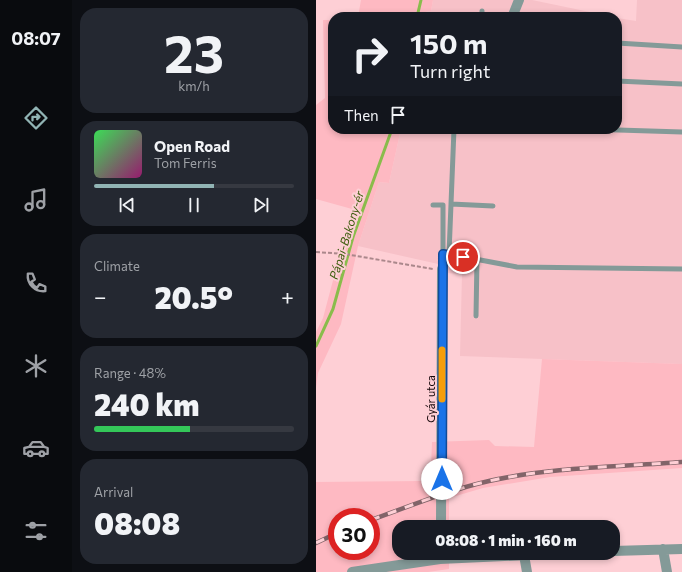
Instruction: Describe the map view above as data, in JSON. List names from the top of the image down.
{
  "streets": {
    "street": ["Gyár utca"]
  },
  "water": ["Pápai-Bakony-ér"],
  "page": {
    "tabs": "08:07",
    "tile": [
      ["23", "km/h"],
      "Climate",
      ["Range · 48%", "240 km"],
      ["Arrival", "08:08"]
    ],
    "turn": ["150 m", "Turn right"],
    "then": "Then",
    "song": ["Open Road", "Tom Ferris"],
    "heat": ["−", "20.5°", "+"],
    "limit": "30",
    "trip": "08:08 · 1 min · 160 m"
  }
}
